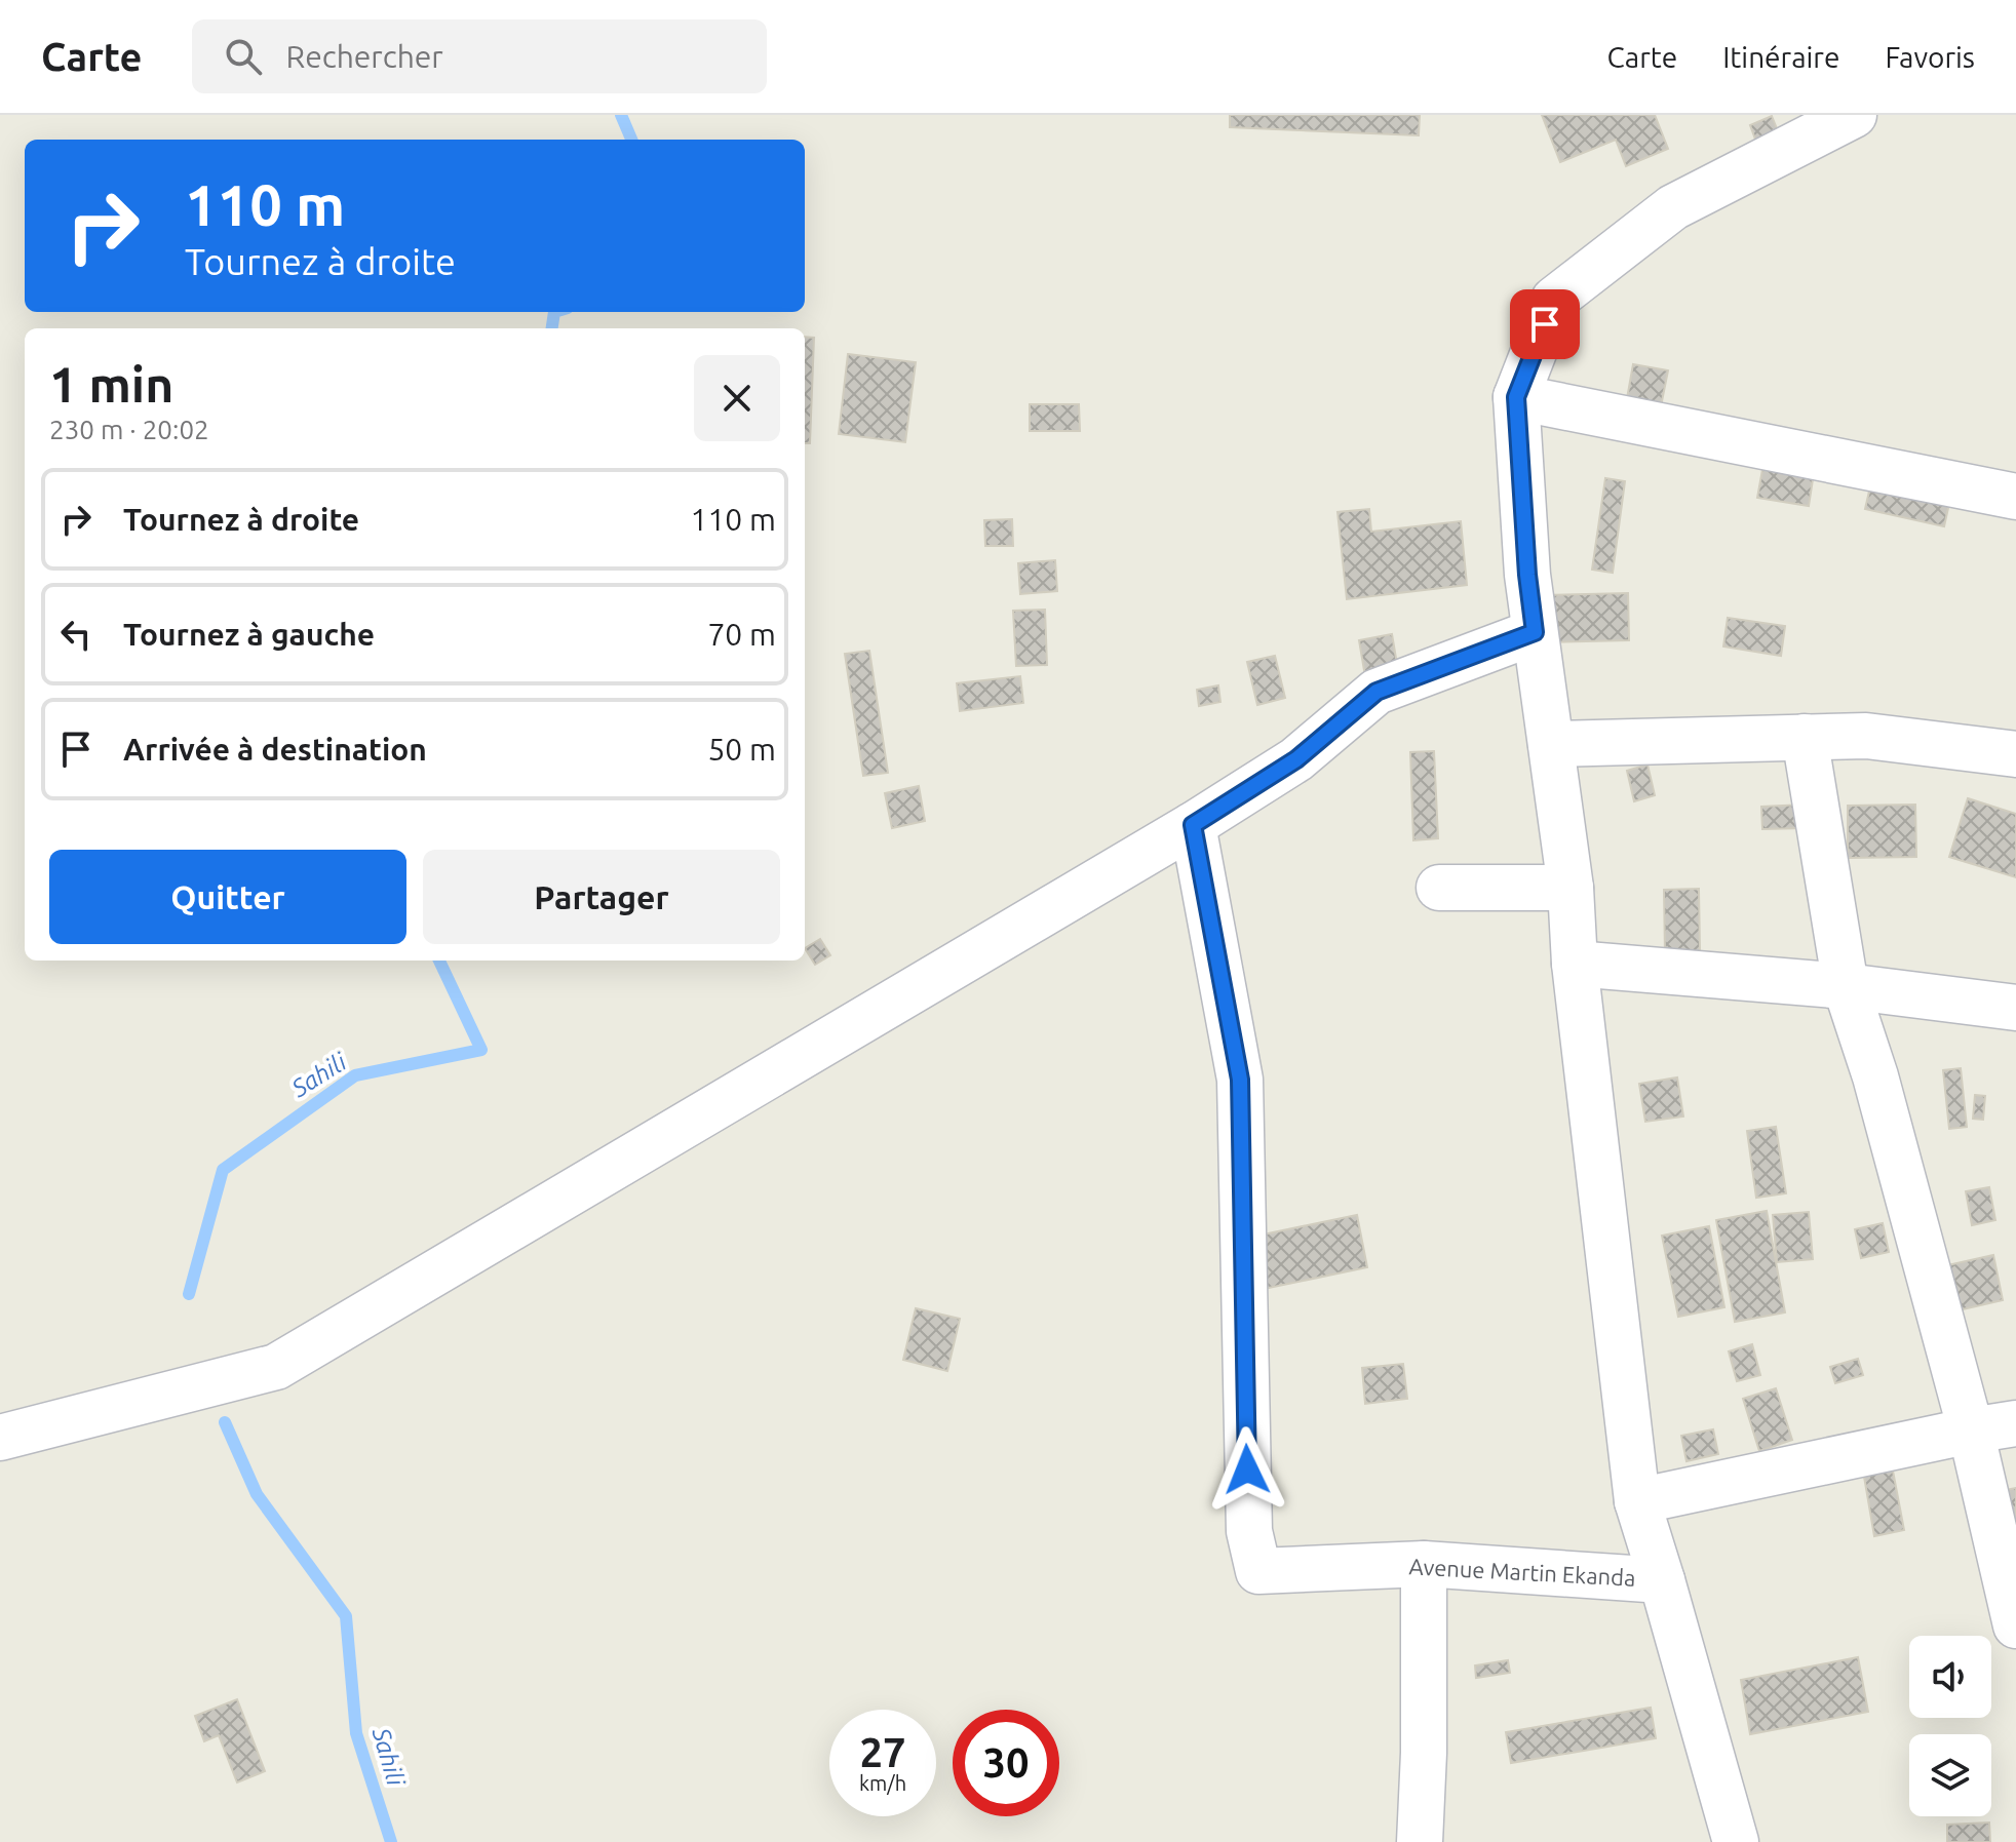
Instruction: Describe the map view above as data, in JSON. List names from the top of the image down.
{
  "streets": {
    "street": ["Avenue Martin Ekanda"]
  },
  "water": ["Sahili"],
  "page": {
    "header": "Carte",
    "search": "Rechercher",
    "nav": ["Carte", "Itinéraire", "Favoris"],
    "turn": ["110 m", "Tournez à droite"],
    "heading": ["1 min", "230 m · 20:02"],
    "list": [
      {
        "name": "Tournez à droite",
        "value": "110 m"
      },
      {
        "name": "Tournez à gauche",
        "value": "70 m"
      },
      {
        "name": "Arrivée à destination",
        "value": "50 m"
      }
    ],
    "buttons": ["Quitter", "Partager"],
    "speed": "27 km/h",
    "limit": "30"
  }
}
